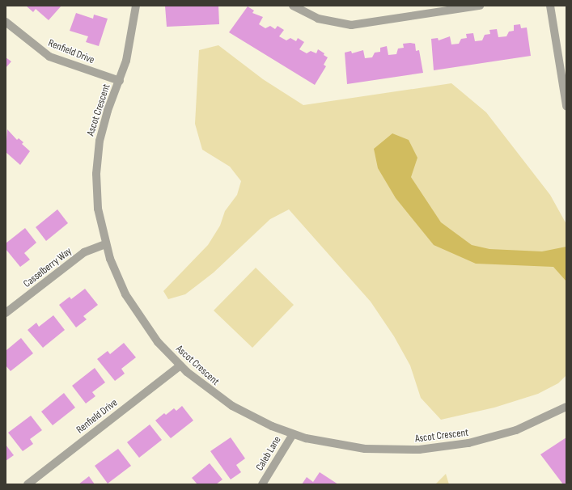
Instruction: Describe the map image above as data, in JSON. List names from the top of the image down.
{
  "streets": {
    "street": [
      "Renfield Drive",
      "Ascot Crescent",
      "Casselberry Way",
      "Caleb Lane"
    ]
  },
  "crossings": [
    ["Renfield Drive", "Ascot Crescent"],
    ["Ascot Crescent", "Casselberry Way"],
    ["Ascot Crescent", "Caleb Lane"]
  ]
}
